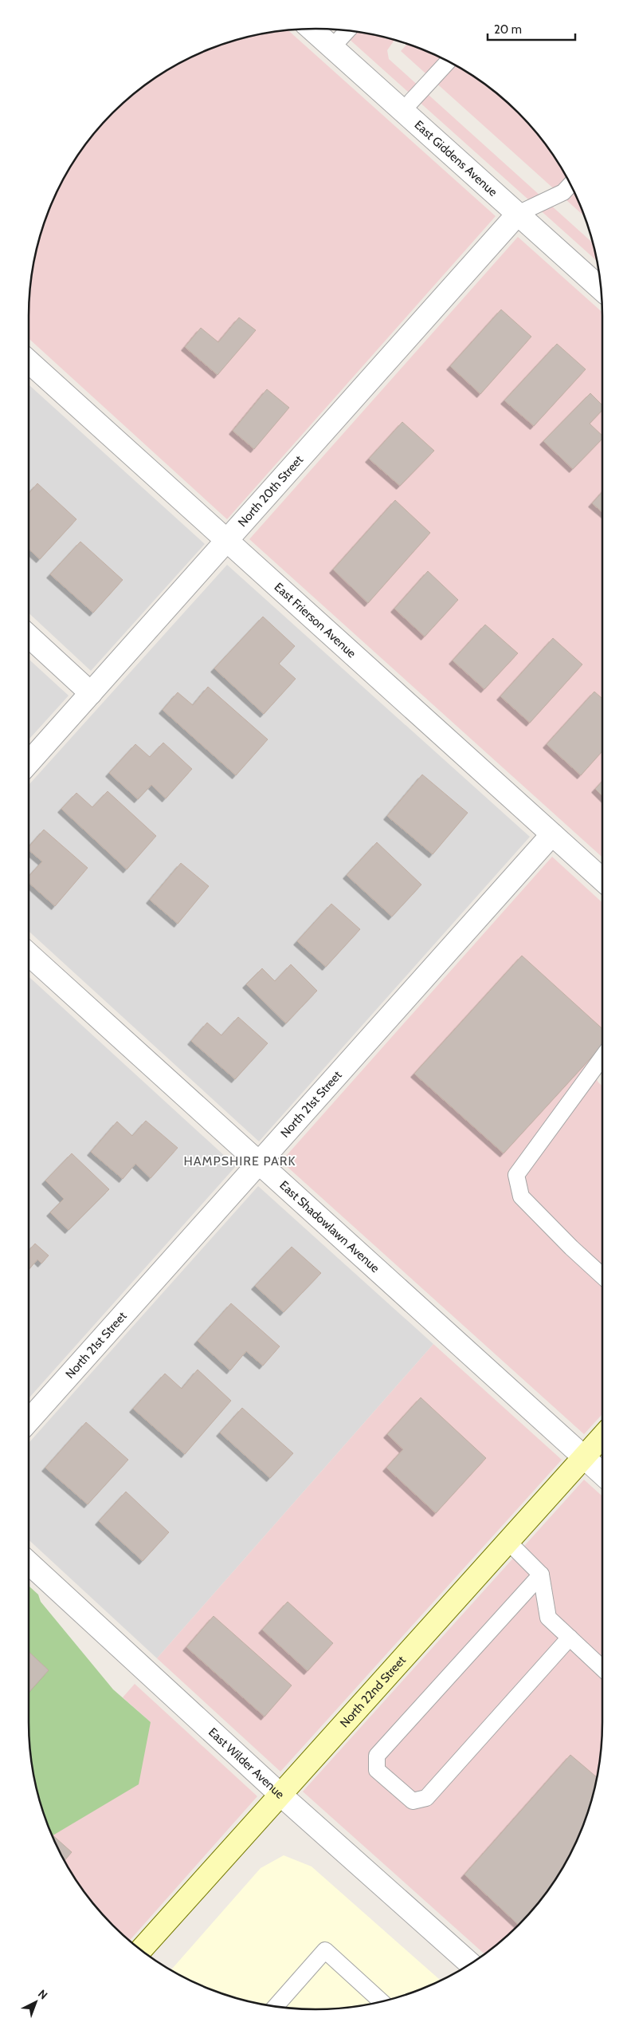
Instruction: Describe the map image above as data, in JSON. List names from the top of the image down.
{
  "streets": {
    "main road": ["North 22nd Street"],
    "street": [
      "East Giddens Avenue",
      "North 20th Street",
      "East Frierson Avenue",
      "North 21st Street",
      "East Shadowlawn Avenue",
      "East Wilder Avenue"
    ]
  },
  "crossings": [
    ["East Giddens Avenue", "North 20th Street"],
    ["North 20th Street", "East Frierson Avenue"],
    ["East Frierson Avenue", "North 21st Street"],
    ["North 21st Street", "East Shadowlawn Avenue"],
    ["East Shadowlawn Avenue", "North 22nd Street"],
    ["North 22nd Street", "East Wilder Avenue"]
  ],
  "districts": ["HAMPSHIRE PARK"],
  "scale_bar": "20 m",
  "north": "top right"
}
